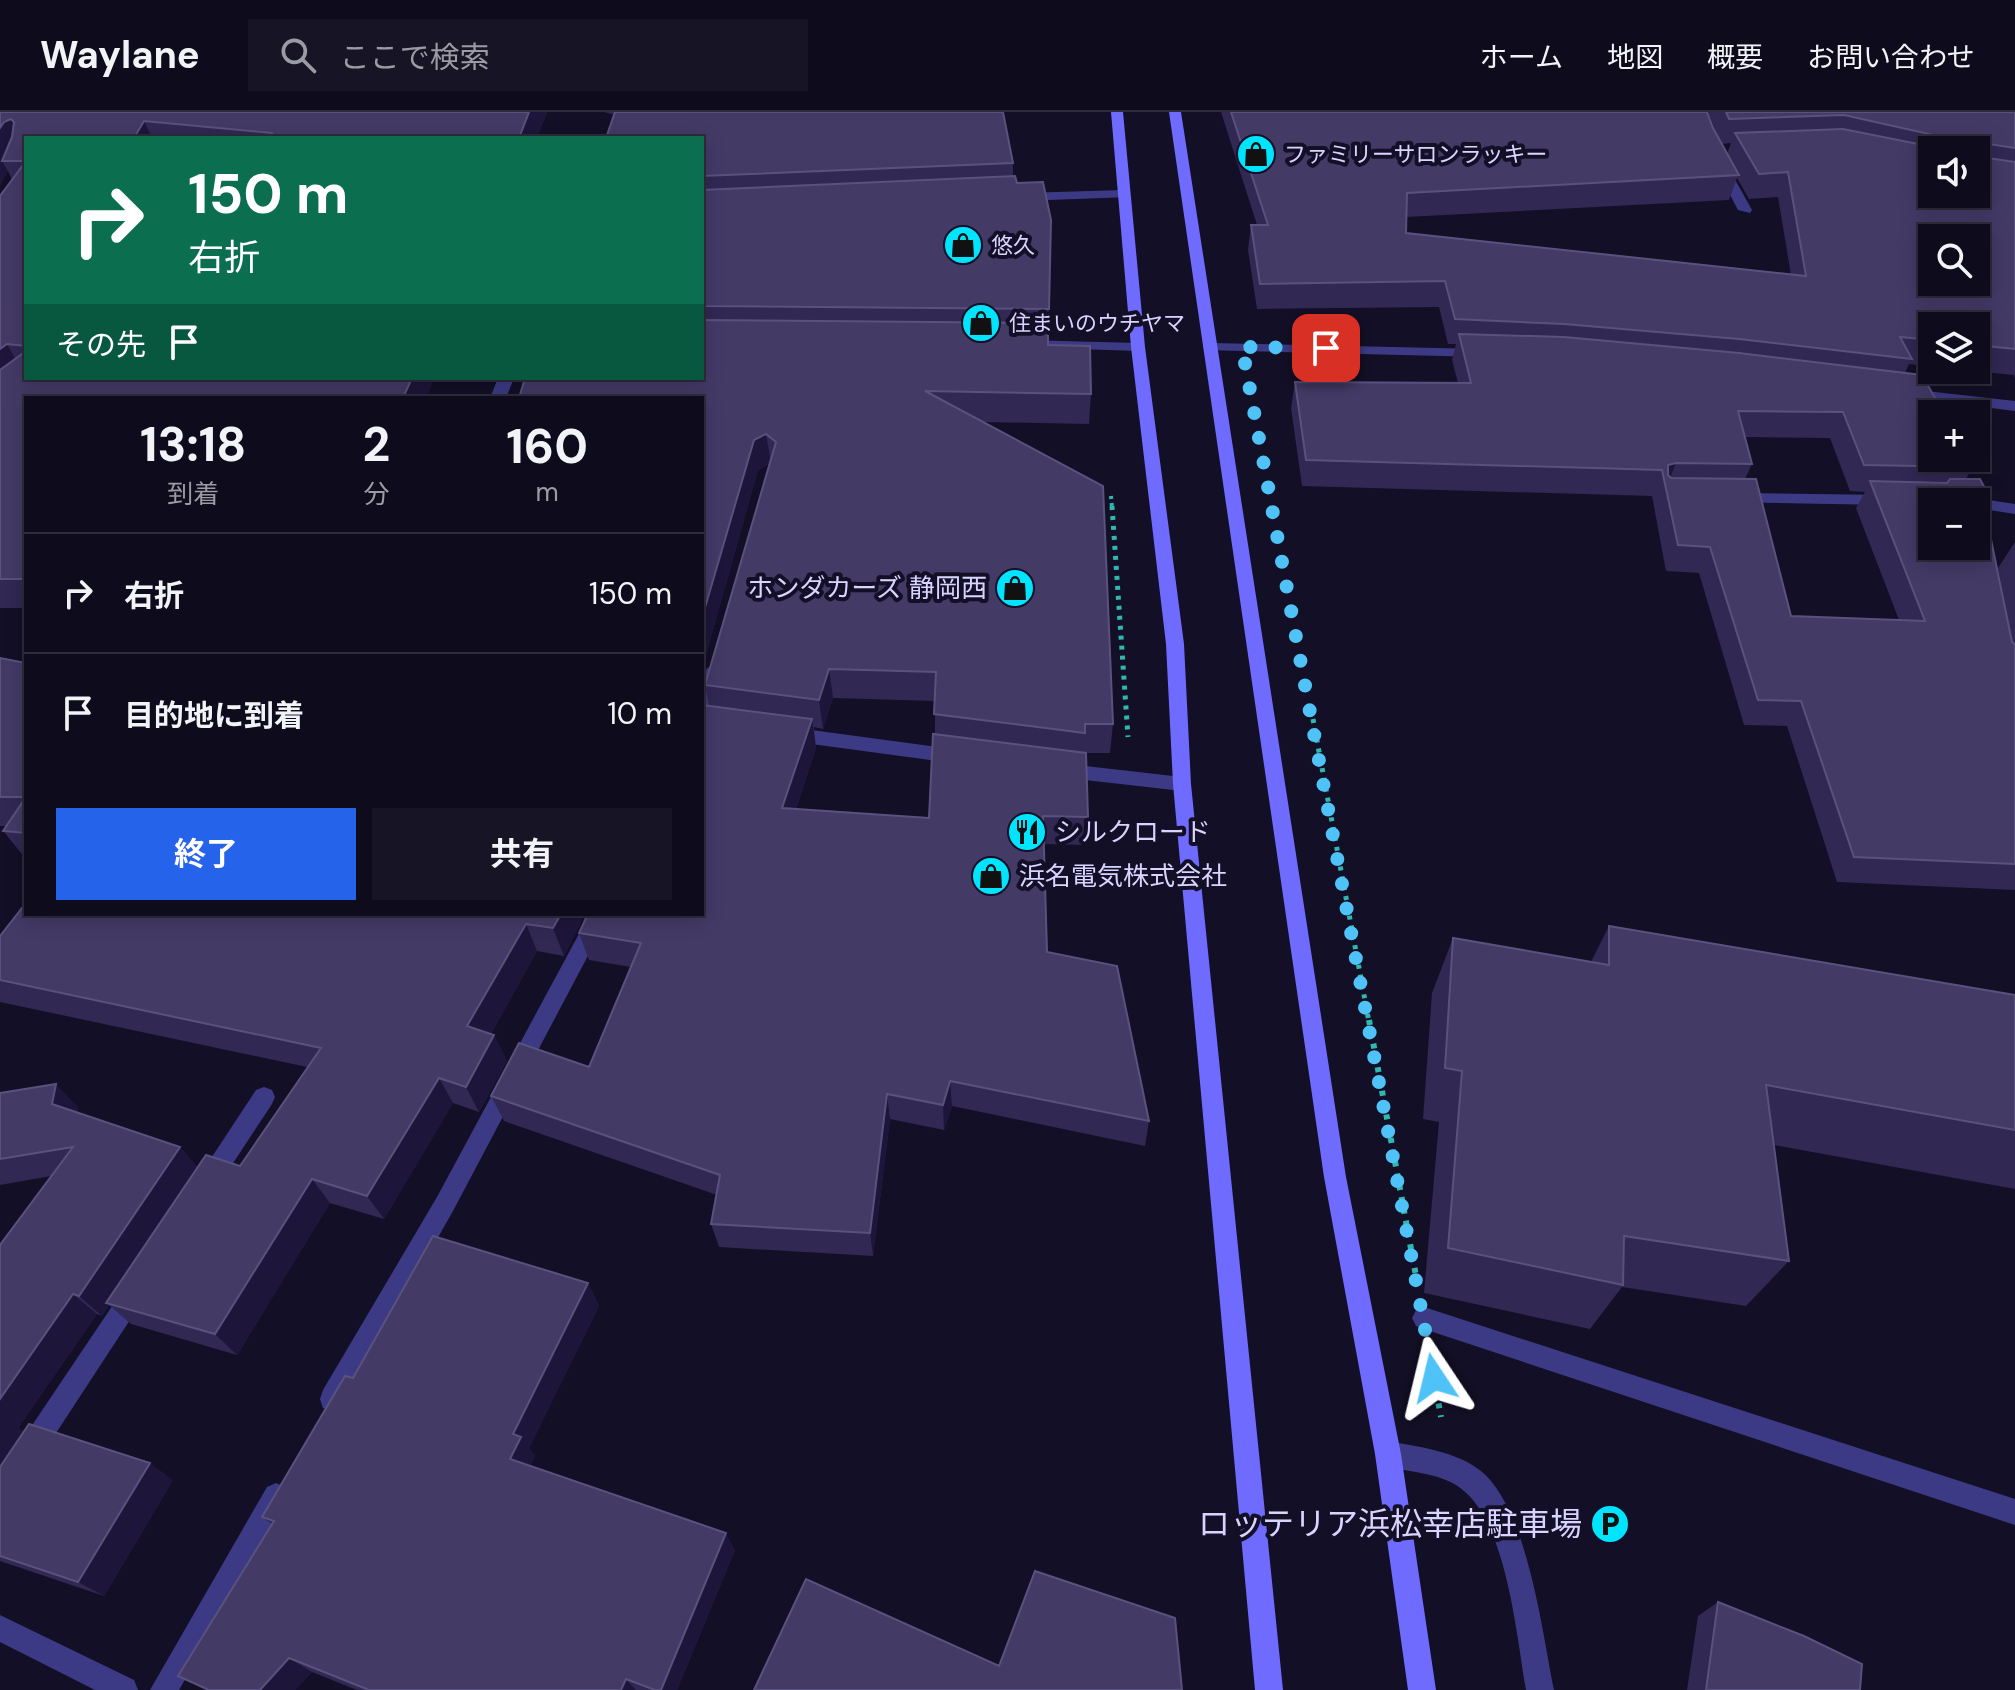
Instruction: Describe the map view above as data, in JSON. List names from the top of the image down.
{
  "places": {
    "shop": [
      "ファミリーサロンラッキー",
      "悠久",
      "住まいのウチヤマ",
      "ホンダカーズ 静岡西",
      "浜名電気株式会社"
    ],
    "restaurant": ["シルクロード"],
    "parking": ["ロッテリア浜松幸店駐車場"]
  },
  "page": {
    "header": "Waylane",
    "search": "ここで検索",
    "nav": [
      "ホーム",
      "地図",
      "概要",
      "お問い合わせ"
    ],
    "map_buttons": ["+", "−"],
    "turn": ["150 m", "右折"],
    "then": "その先",
    "eta": [
      "13:18",
      "到着",
      "2",
      "分",
      "160",
      "m"
    ],
    "list": [
      {
        "name": "右折",
        "value": "150 m"
      },
      {
        "name": "目的地に到着",
        "value": "10 m"
      }
    ],
    "buttons": ["終了", "共有"]
  }
}
